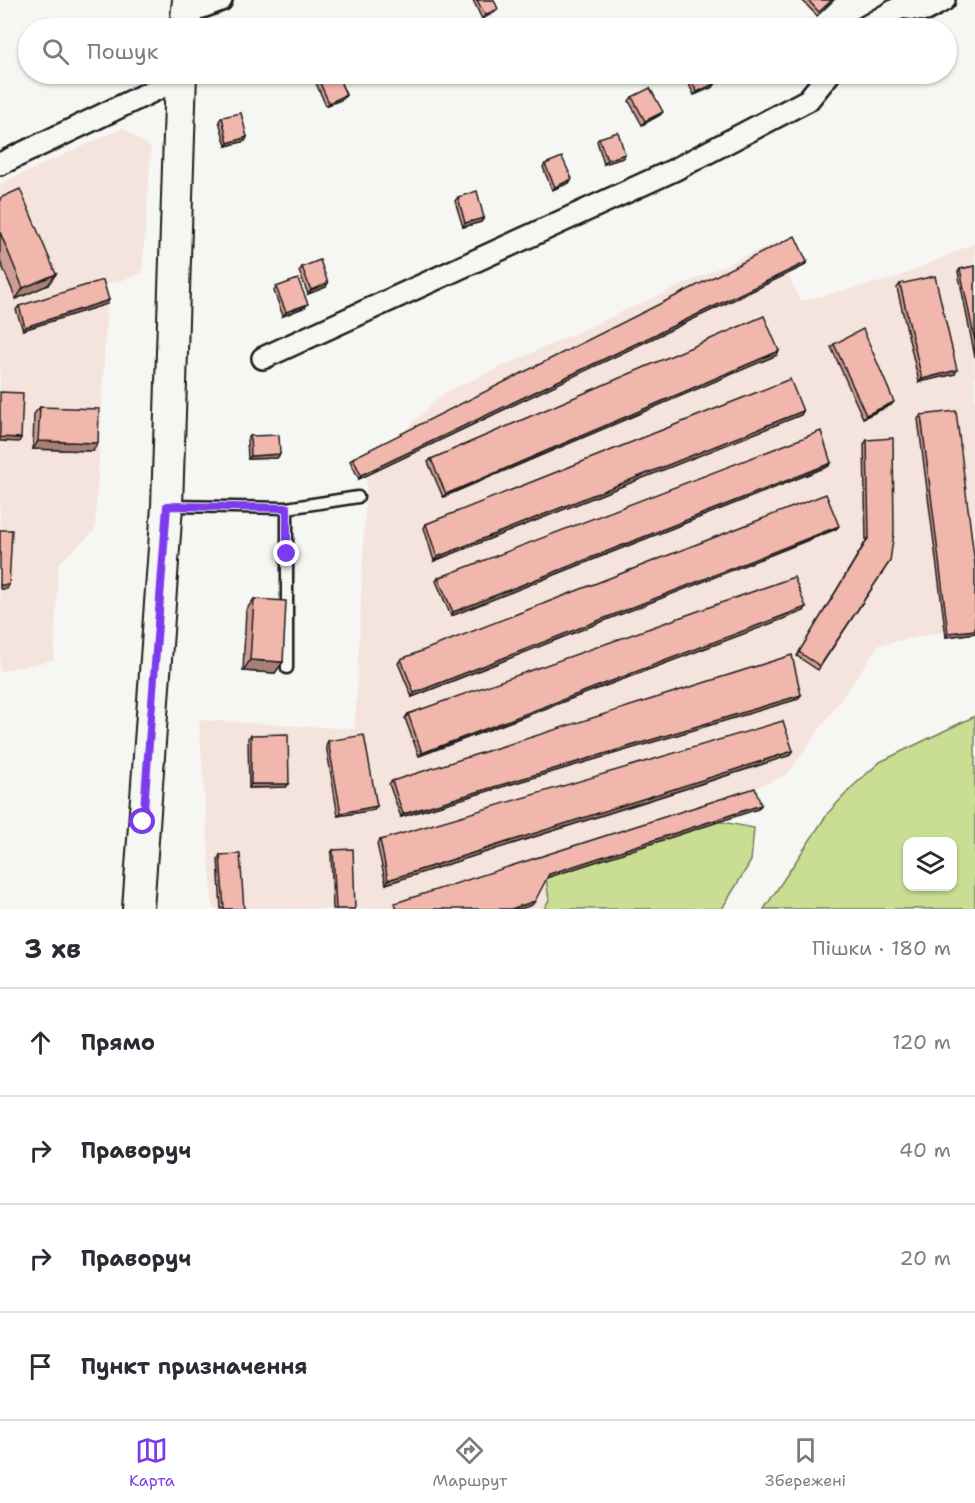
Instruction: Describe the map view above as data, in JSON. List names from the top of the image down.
{
  "page": {
    "search": "Пошук",
    "heading": ["3 хв", "Пішки · 180 m"],
    "list": [
      ["Прямо", "120 m"],
      ["Праворуч", "40 m"],
      ["Праворуч", "20 m"],
      "Пункт призначення"
    ],
    "nav": ["Карта", "Маршрут", "Збережені"]
  }
}
